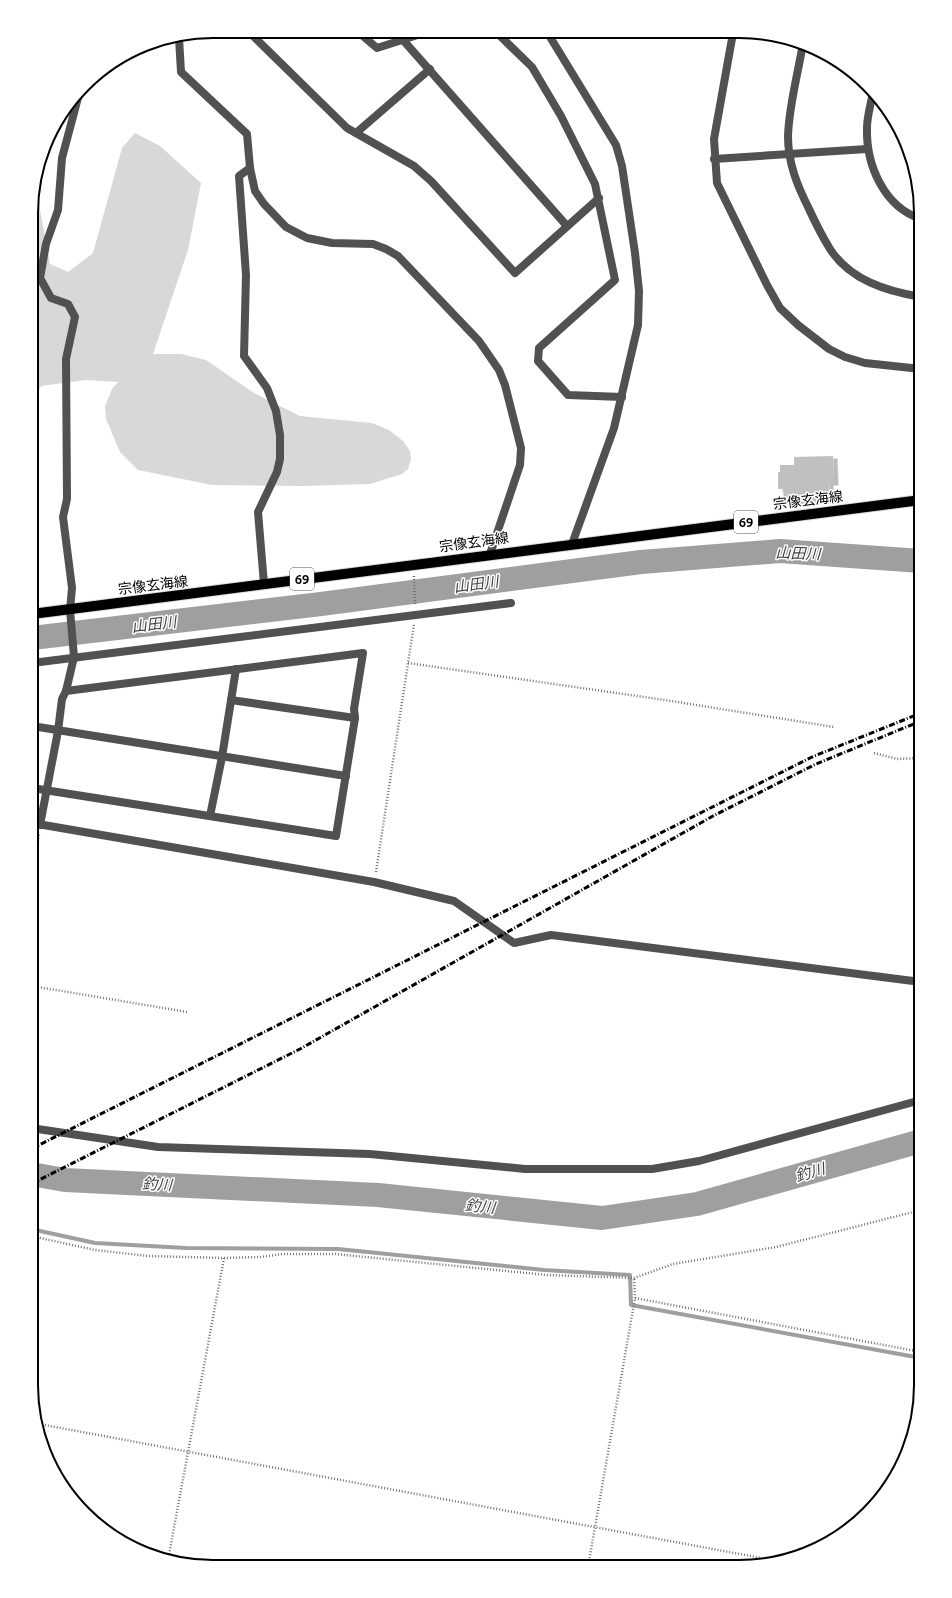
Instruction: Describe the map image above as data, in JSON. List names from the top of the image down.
{
  "streets": {
    "main road": ["宗像玄海線", "69"]
  },
  "water": ["山田川", "釣川"]
}
